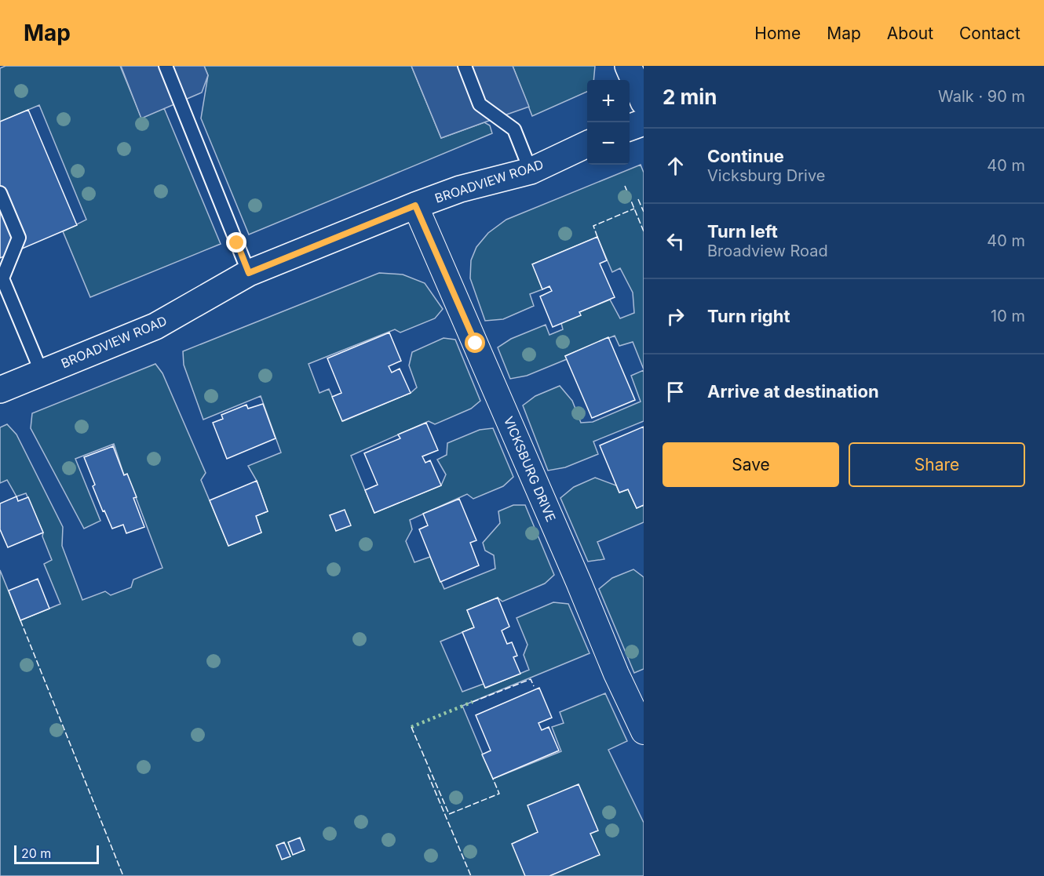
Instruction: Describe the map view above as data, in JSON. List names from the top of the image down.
{
  "streets": {
    "main road": ["BROADVIEW ROAD"],
    "street": ["VICKSBURG DRIVE"]
  },
  "crossings": [
    ["BROADVIEW ROAD", "VICKSBURG DRIVE"]
  ],
  "scale_bar": "20 m",
  "page": {
    "header": "Map",
    "nav": [
      "Home",
      "Map",
      "About",
      "Contact"
    ],
    "heading": ["2 min", "Walk · 90 m"],
    "map_buttons": ["+", "−"],
    "list": [
      ["Continue", "Vicksburg Drive", "40 m"],
      ["Turn left", "Broadview Road", "40 m"],
      ["Turn right", "10 m"],
      "Arrive at destination"
    ],
    "buttons": ["Save", "Share"],
    "scale": "20 m"
  }
}
